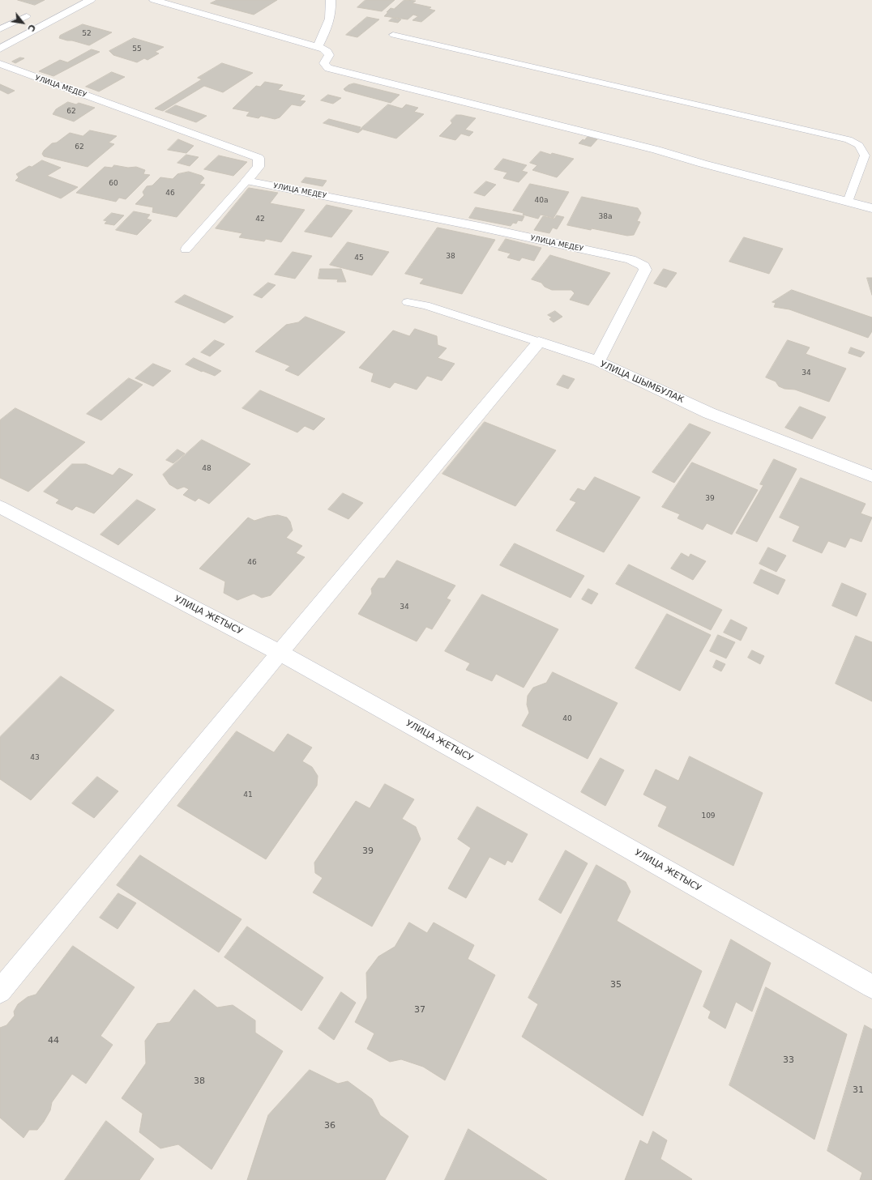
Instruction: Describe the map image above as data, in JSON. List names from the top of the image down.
{
  "streets": {
    "street": ["УЛИЦА МЕДЕУ", "УЛИЦА ШЫМБУЛАК", "УЛИЦА ЖЕТЫСУ"]
  },
  "crossings": [
    ["УЛИЦА МЕДЕУ", "УЛИЦА ШЫМБУЛАК"]
  ],
  "house_numbers": [
    "52",
    "55",
    "62",
    "62",
    "60",
    "46",
    "40а",
    "38а",
    "42",
    "38",
    "45",
    "34",
    "48",
    "39",
    "46",
    "34",
    "40",
    "43",
    "41",
    "109",
    "39",
    "35",
    "37",
    "44",
    "33",
    "38",
    "31",
    "36"
  ],
  "north": "bottom right"
}
